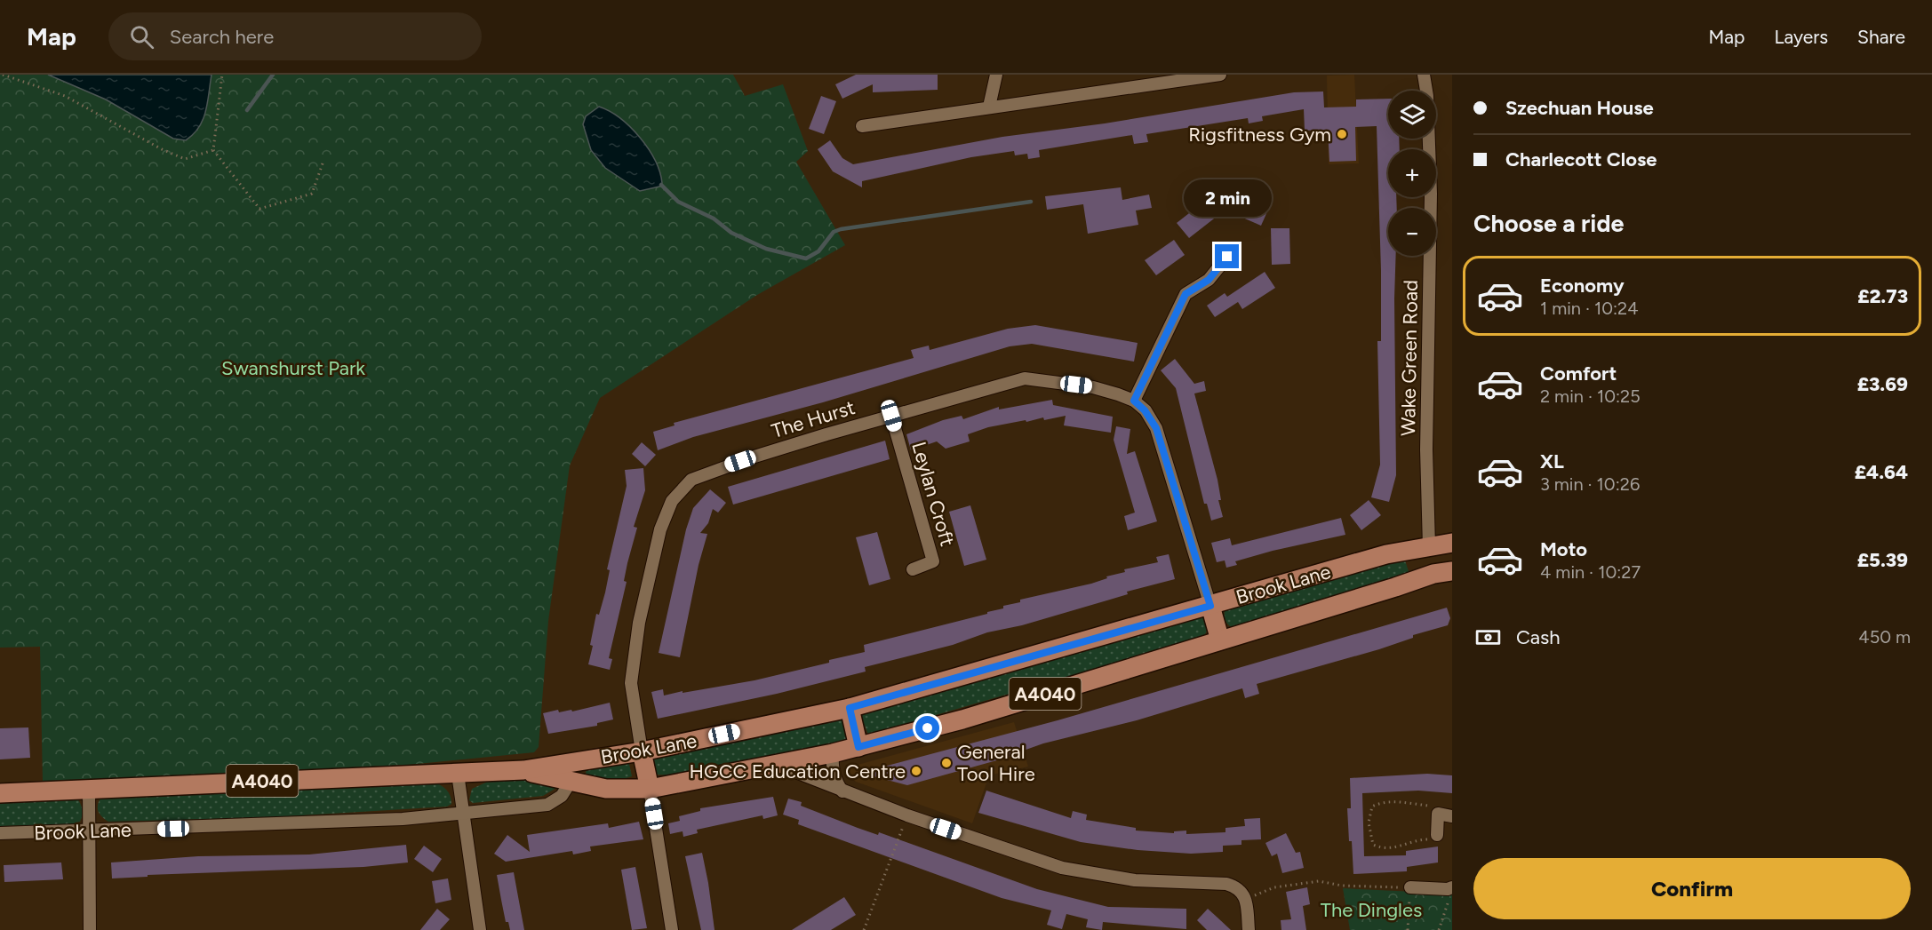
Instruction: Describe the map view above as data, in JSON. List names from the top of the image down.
{
  "streets": {
    "main road": ["Brook Lane", "A4040"],
    "street": ["Wake Green Road", "The Hurst", "Leylan Croft"]
  },
  "crossings": [
    ["Wake Green Road", "Brook Lane"],
    ["The Hurst", "Leylan Croft"],
    ["The Hurst", "Brook Lane"]
  ],
  "parks": ["Swanshurst Park", "The Dingles"],
  "places": ["Rigsfitness Gym", "General Tool Hire", "HGCC Education Centre"],
  "page": {
    "header": "Map",
    "search": "Search here",
    "nav": ["Map", "Layers", "Share"],
    "banner": ["Szechuan House", "Charlecott Close"],
    "map_buttons": ["+", "−"],
    "bubble": "2 min",
    "heading": "Choose a ride",
    "list": [
      {
        "name": "Economy",
        "note": "1 min · 10:24",
        "value": "£2.73"
      },
      {
        "name": "Comfort",
        "note": "2 min · 10:25",
        "value": "£3.69"
      },
      {
        "name": "XL",
        "note": "3 min · 10:26",
        "value": "£4.64"
      },
      {
        "name": "Moto",
        "note": "4 min · 10:27",
        "value": "£5.39"
      }
    ],
    "pay": ["Cash", "450 m"],
    "buttons": "Confirm"
  }
}
